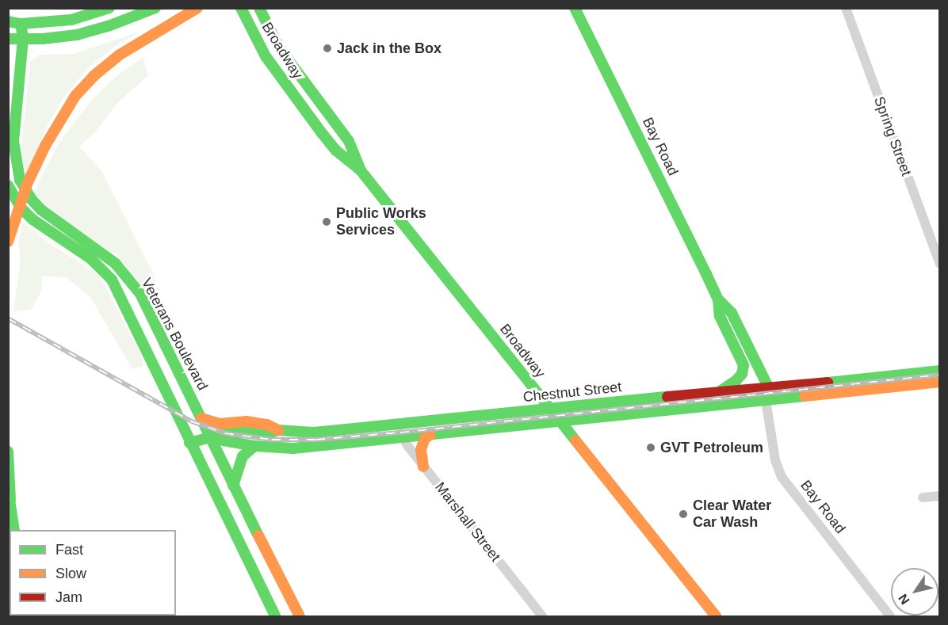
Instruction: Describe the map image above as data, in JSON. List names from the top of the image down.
{
  "streets": {
    "main road": [
      "Broadway",
      "Bay Road",
      "Veterans Boulevard",
      "Chestnut Street"
    ],
    "street": ["Spring Street", "Marshall Street"]
  },
  "crossings": [
    ["Broadway", "Chestnut Street"],
    ["Bay Road", "Chestnut Street"],
    ["Veterans Boulevard", "Chestnut Street"],
    ["Chestnut Street", "Marshall Street"]
  ],
  "places": [
    "Jack in the Box",
    "Public Works Services",
    "GVT Petroleum",
    "Clear Water Car Wash"
  ],
  "legend": ["Fast", "Slow", "Jam"],
  "north": "bottom left"
}
